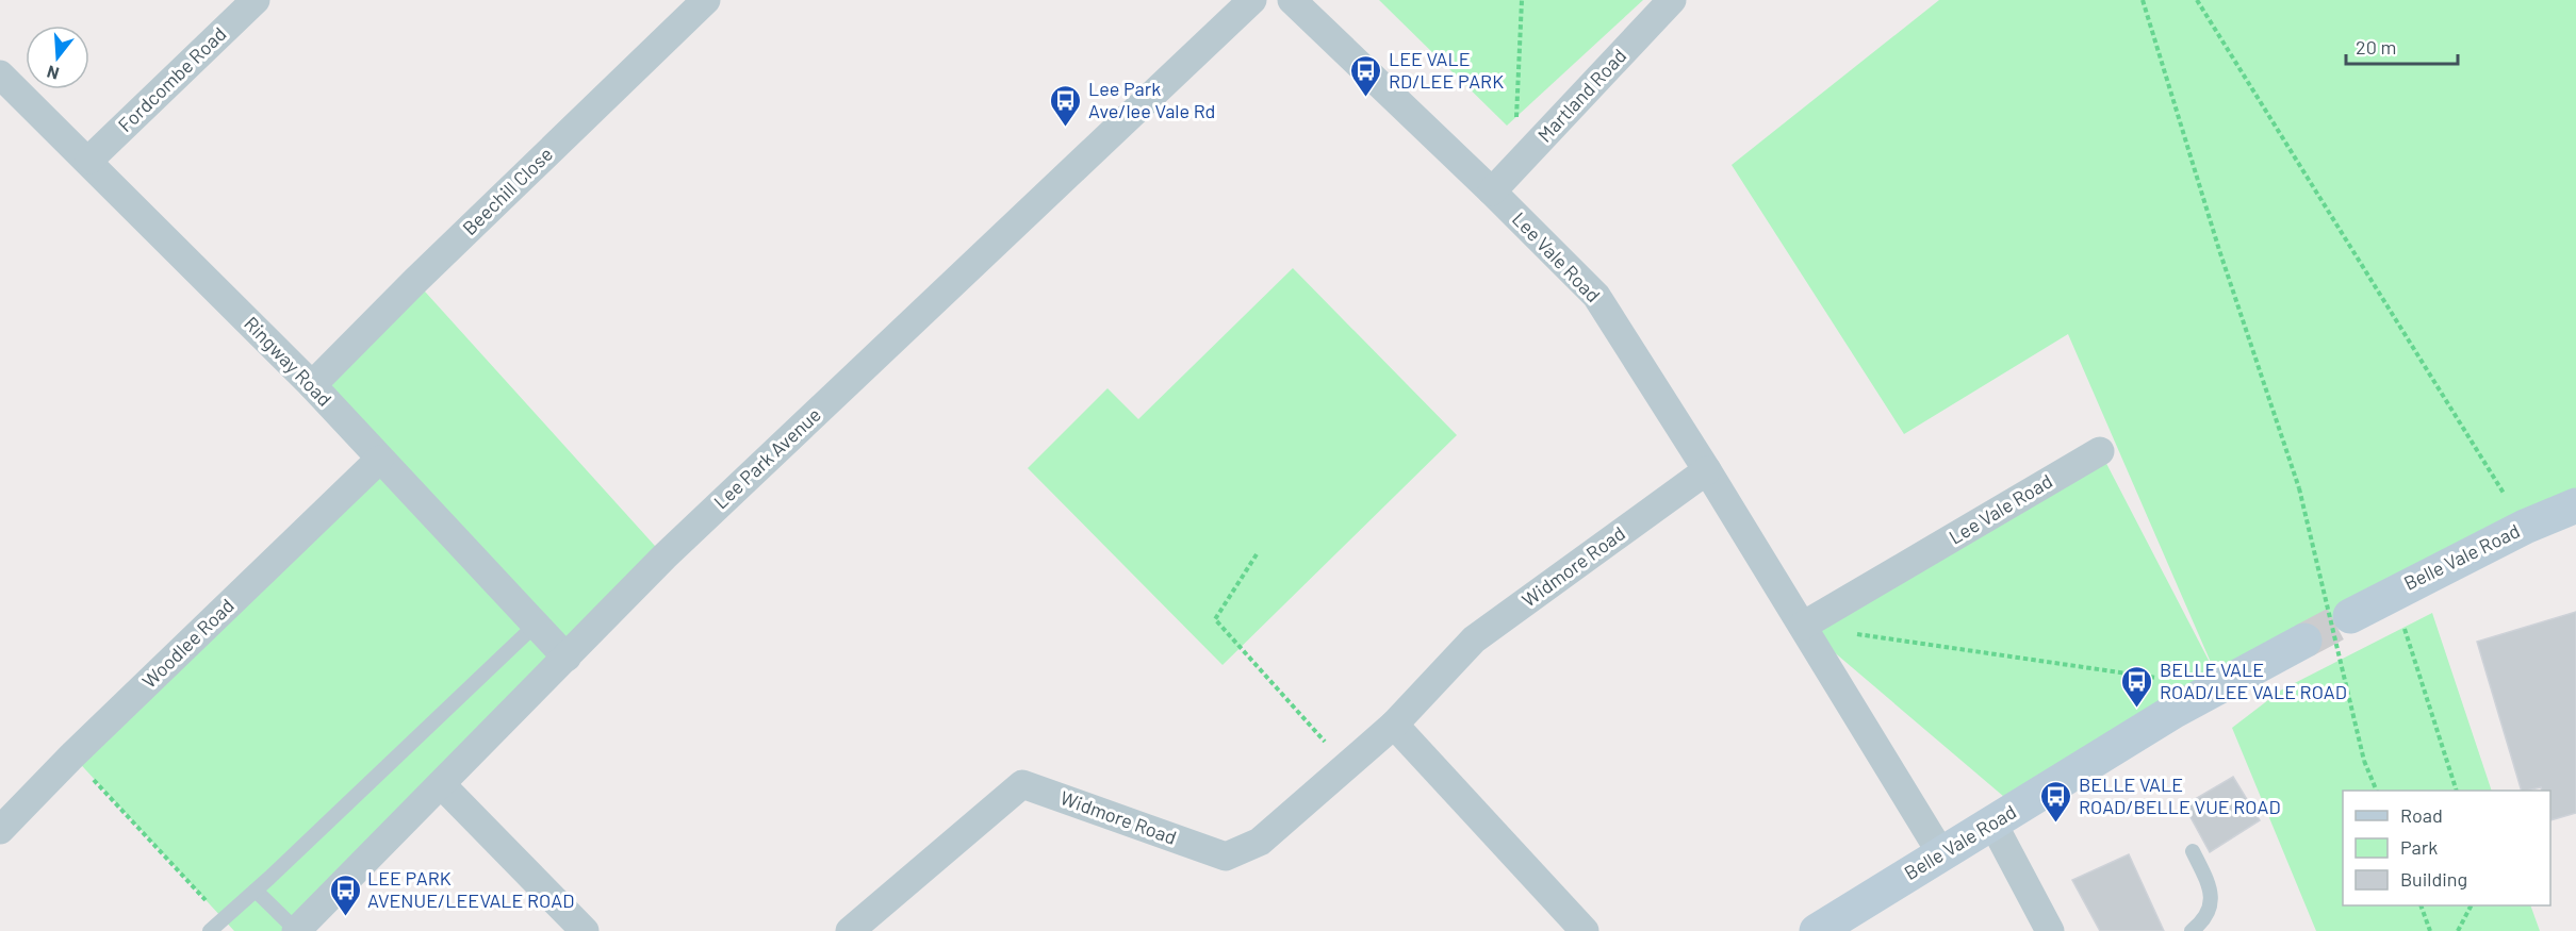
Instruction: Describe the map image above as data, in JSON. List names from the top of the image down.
{
  "streets": {
    "main road": ["Belle Vale Road"],
    "street": [
      "Fordcombe Road",
      "Martland Road",
      "Beechill Close",
      "Lee Vale Road",
      "Ringway Road",
      "Lee Park Avenue",
      "Widmore Road",
      "Woodlee Road"
    ]
  },
  "crossings": [
    ["Fordcombe Road", "Ringway Road"],
    ["Martland Road", "Lee Vale Road"],
    ["Beechill Close", "Ringway Road"],
    ["Lee Vale Road", "Belle Vale Road"],
    ["Lee Vale Road", "Widmore Road"],
    ["Ringway Road", "Lee Park Avenue"],
    ["Ringway Road", "Woodlee Road"]
  ],
  "places": {
    "bus stop": [
      "LEE VALE RD/LEE PARK",
      "Lee Park Ave/lee Vale Rd",
      "BELLE VALE ROAD/LEE VALE ROAD",
      "BELLE VALE ROAD/BELLE VUE ROAD",
      "LEE PARK AVENUE/LEEVALE ROAD"
    ]
  },
  "legend": ["Road", "Park", "Building"],
  "scale_bar": "20 m",
  "north": "bottom"
}
